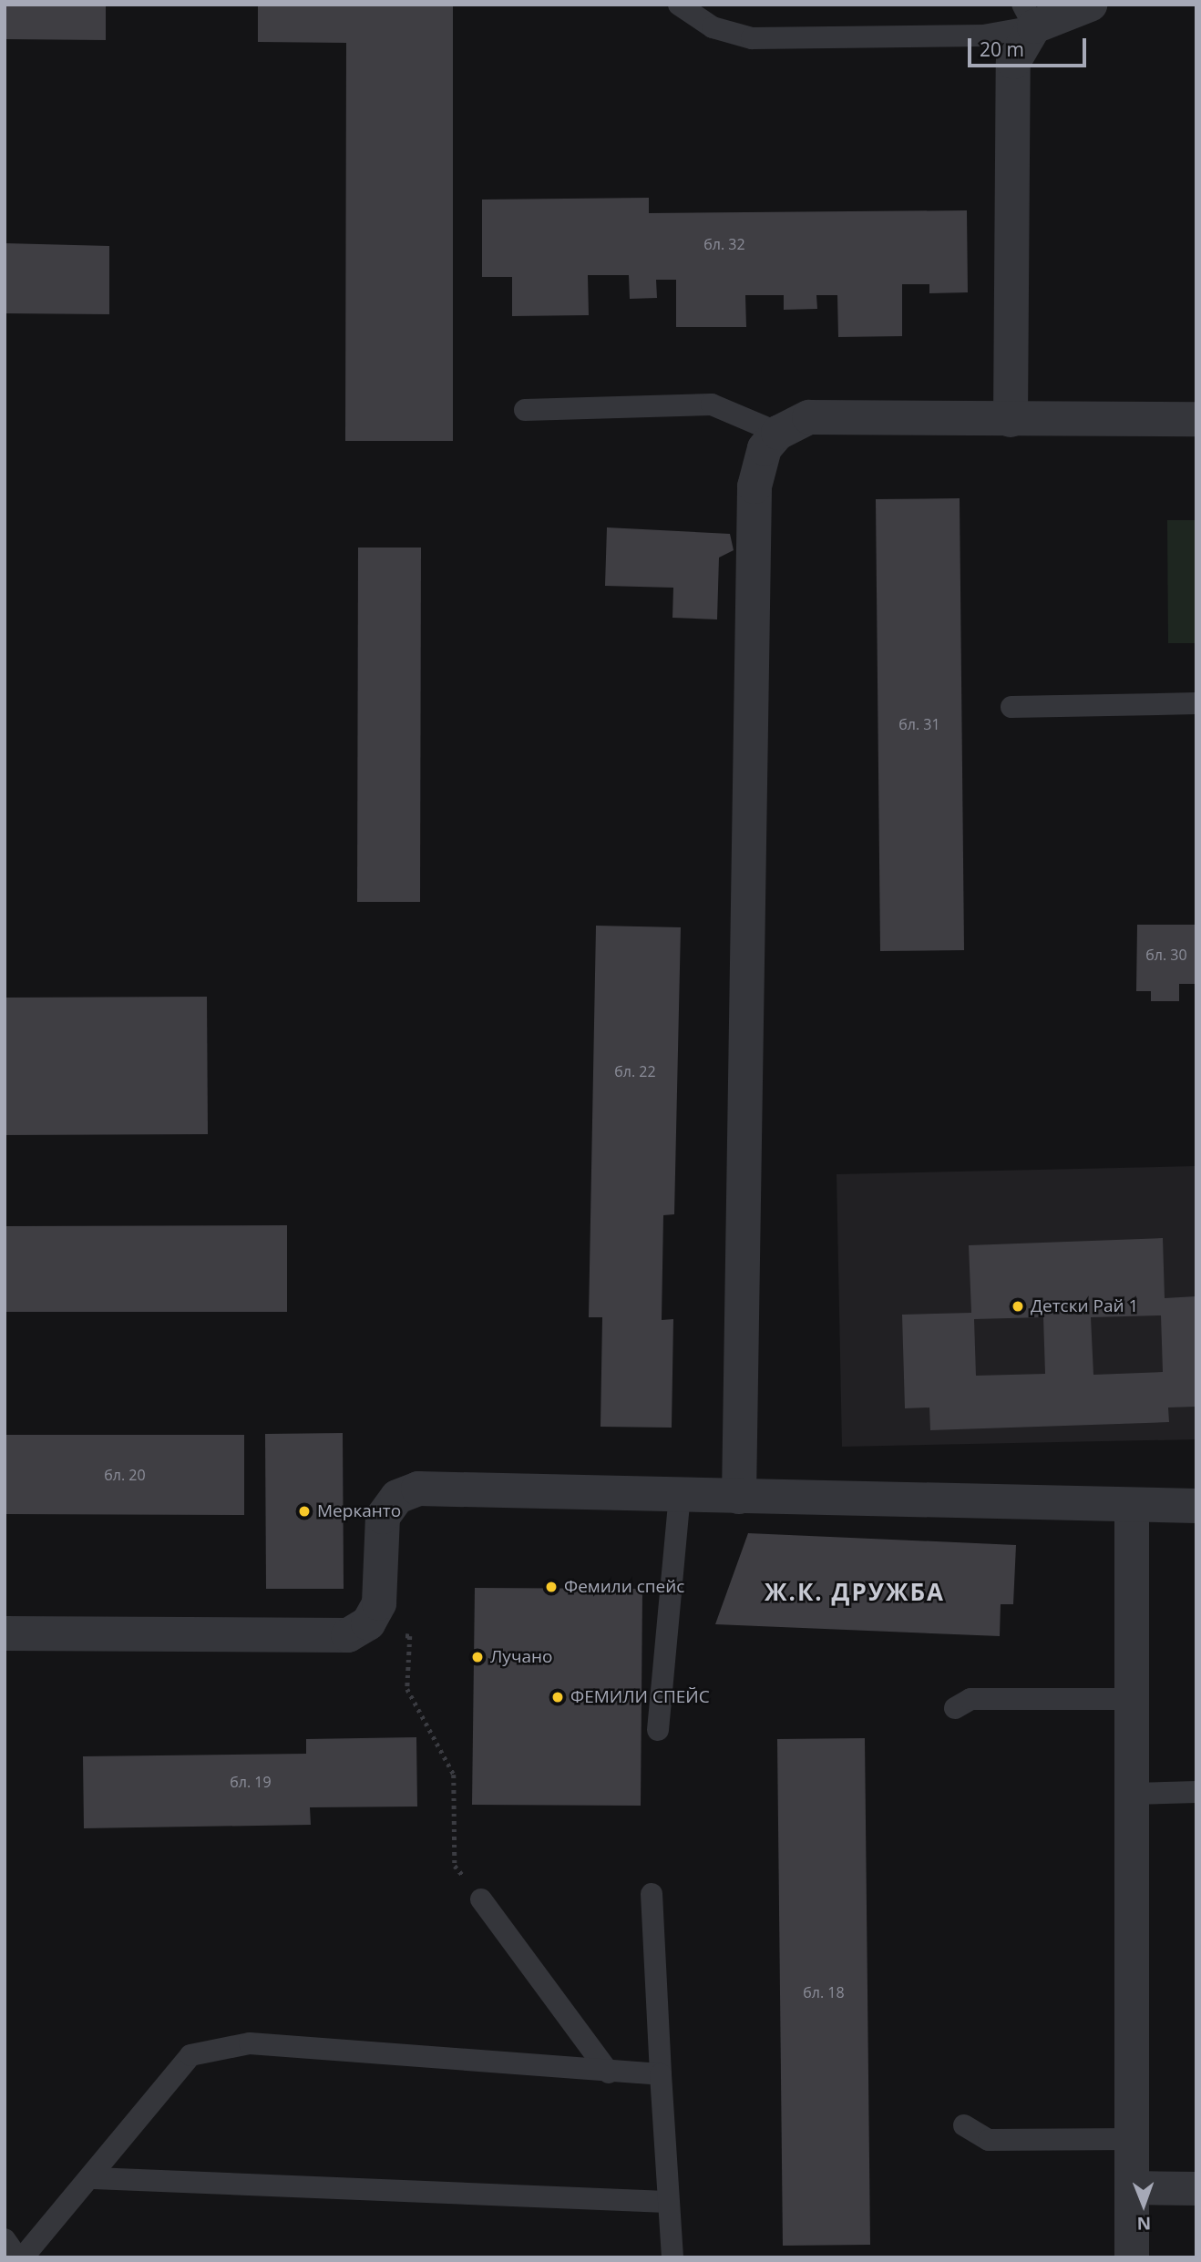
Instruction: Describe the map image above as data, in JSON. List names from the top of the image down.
{
  "districts": ["Ж.К. ДРУЖБА"],
  "places": [
    "Детски Рай 1",
    "Мерканто",
    "Фемили спейс",
    "Лучано",
    "ФЕМИЛИ СПЕЙС"
  ],
  "house_numbers": [
    "бл. 32",
    "бл. 31",
    "бл. 30",
    "бл. 22",
    "бл. 20",
    "бл. 19",
    "бл. 18"
  ],
  "scale_bar": "20 m",
  "north": "bottom"
}
